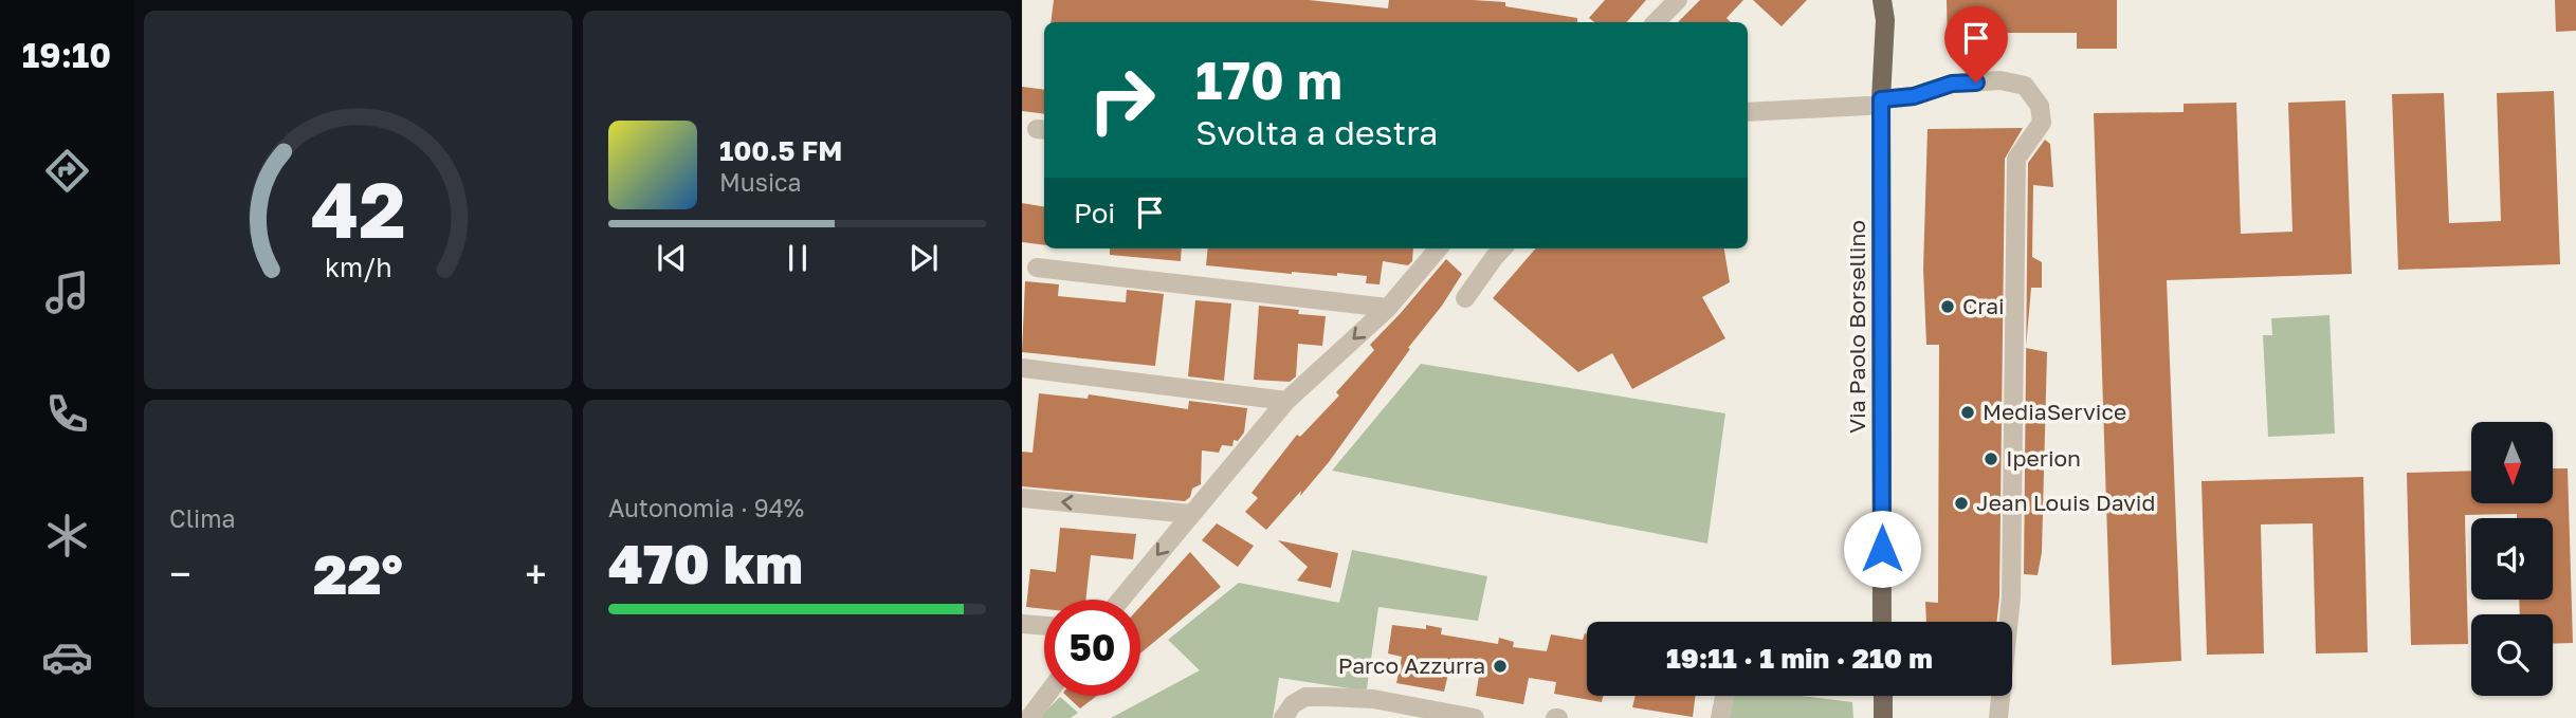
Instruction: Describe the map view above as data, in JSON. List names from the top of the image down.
{
  "streets": {
    "main road": ["Via Paolo Borsellino"]
  },
  "places": [
    "Crai",
    "MediaService",
    "Iperion",
    "Jean Louis David",
    "Parco Azzurra"
  ],
  "north": "bottom",
  "page": {
    "tabs": "19:10",
    "turn": ["170 m", "Svolta a destra"],
    "song": ["100.5 FM", "Musica"],
    "then": "Poi",
    "tile": [
      "Clima",
      ["Autonomia · 94%", "470 km"]
    ],
    "heat": ["−", "22°", "+"],
    "limit": "50",
    "trip": "19:11 · 1 min · 210 m",
    "gauge": ["42", "km/h"]
  }
}
